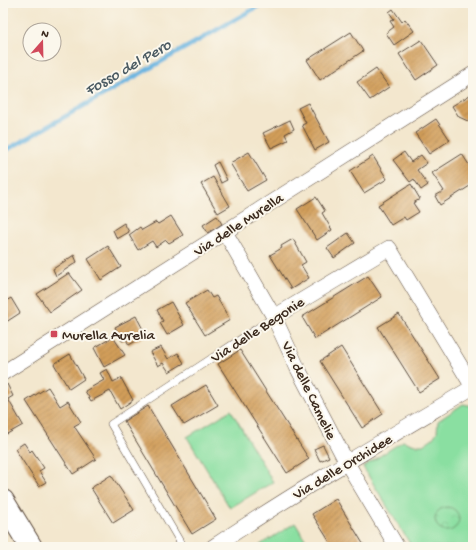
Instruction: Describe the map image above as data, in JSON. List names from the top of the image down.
{
  "streets": {
    "street": [
      "Via delle Murella",
      "Via delle Begonie",
      "Via delle Camelie",
      "Via delle Orchidee"
    ]
  },
  "crossings": [
    ["Via delle Murella", "Via delle Camelie"],
    ["Via delle Begonie", "Via delle Camelie"],
    ["Via delle Begonie", "Via delle Orchidee"],
    ["Via delle Camelie", "Via delle Orchidee"]
  ],
  "water": ["Fosso del Pero"],
  "places": {
    "transit": ["Murella Aurelia"]
  },
  "north": "top"
}
